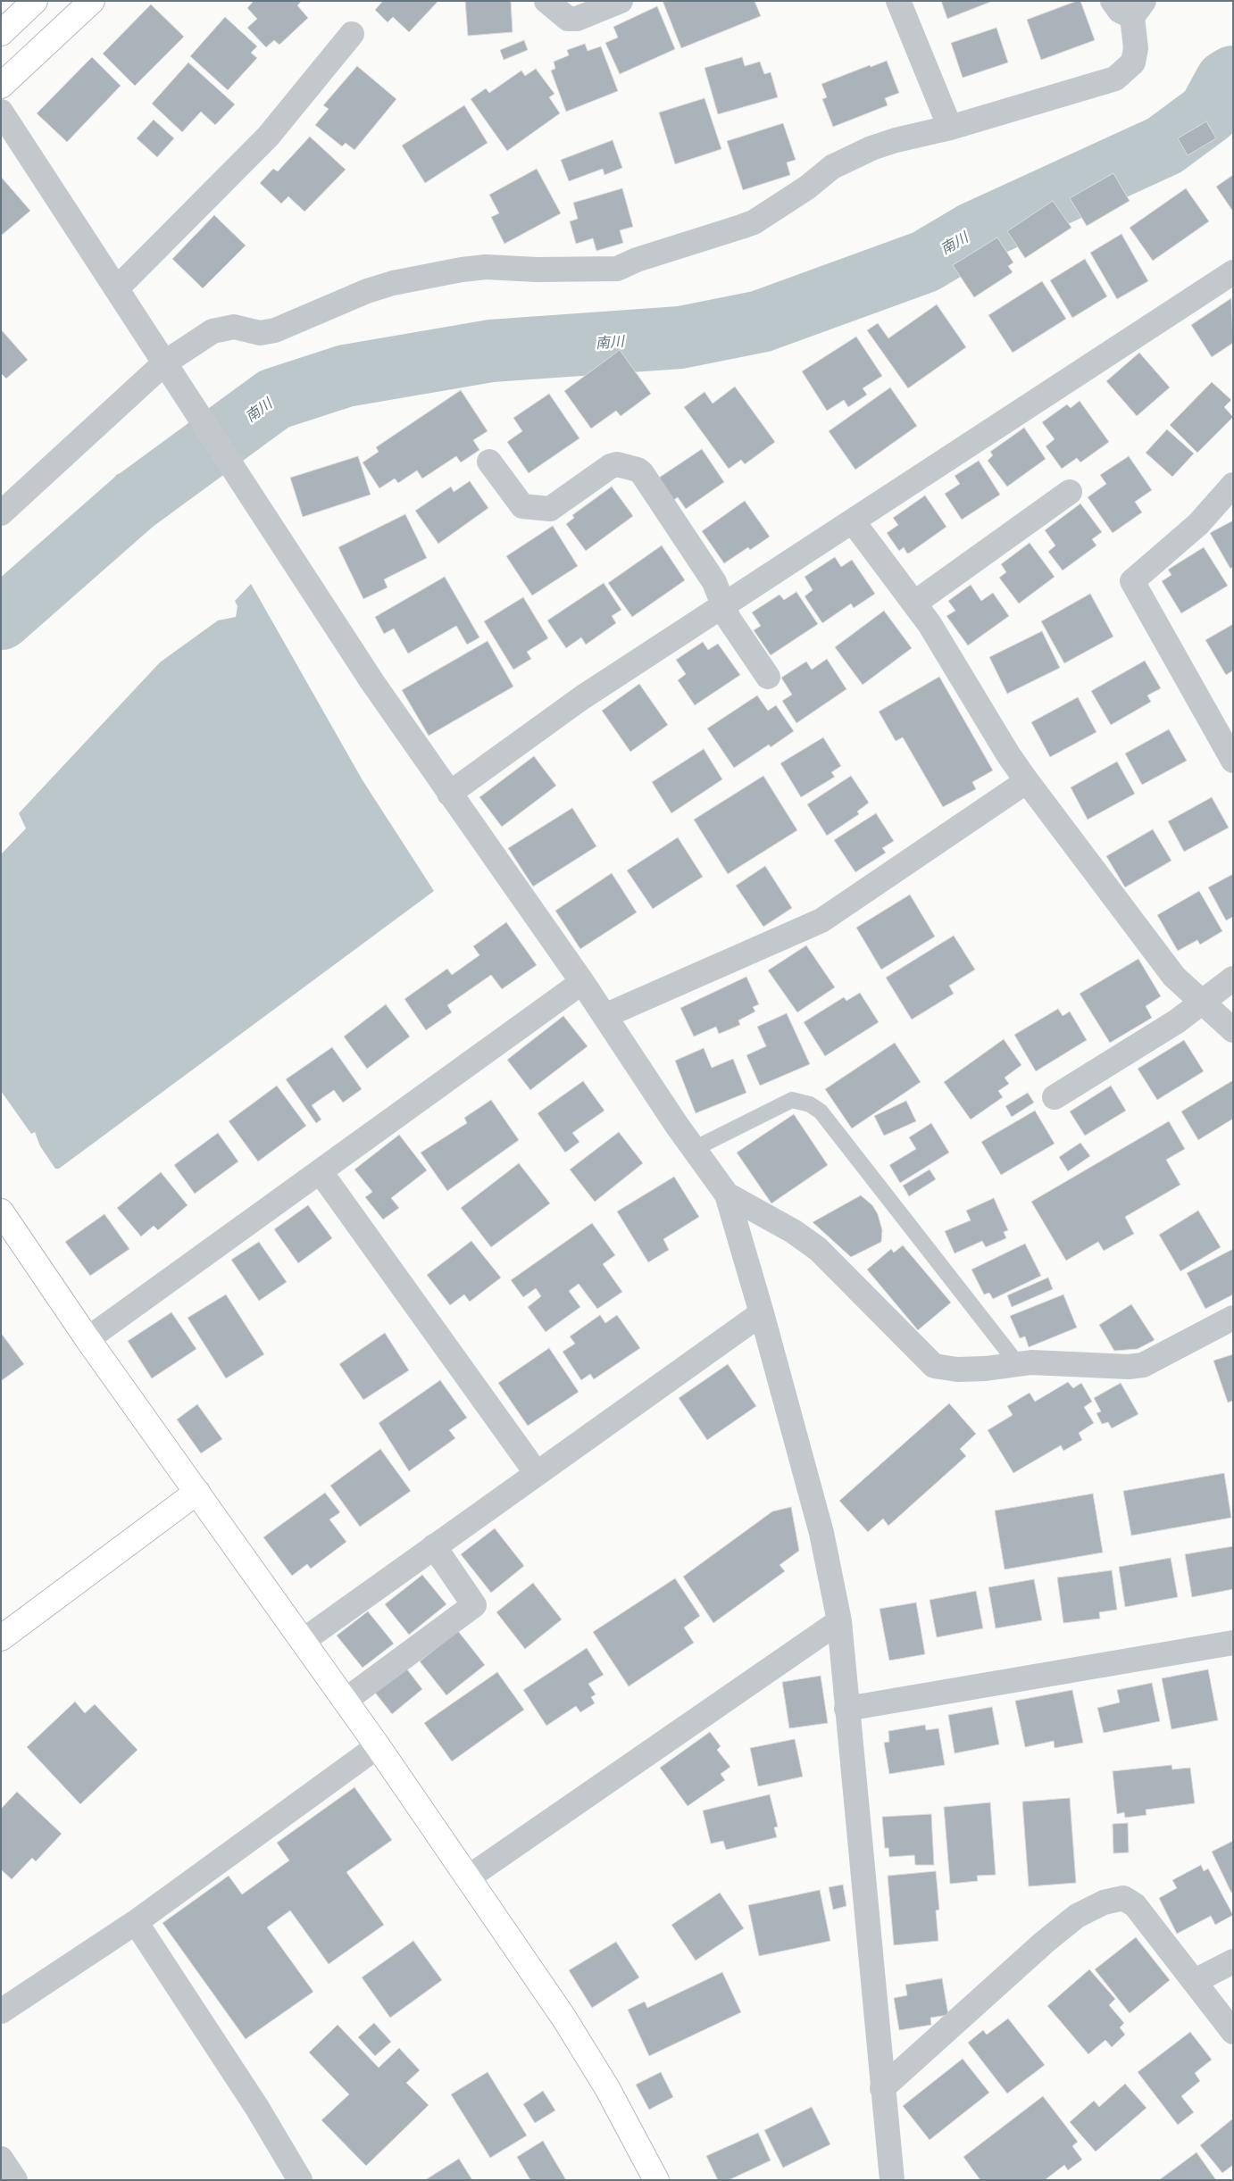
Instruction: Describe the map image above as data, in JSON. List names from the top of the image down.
{
  "water": ["南川"]
}
